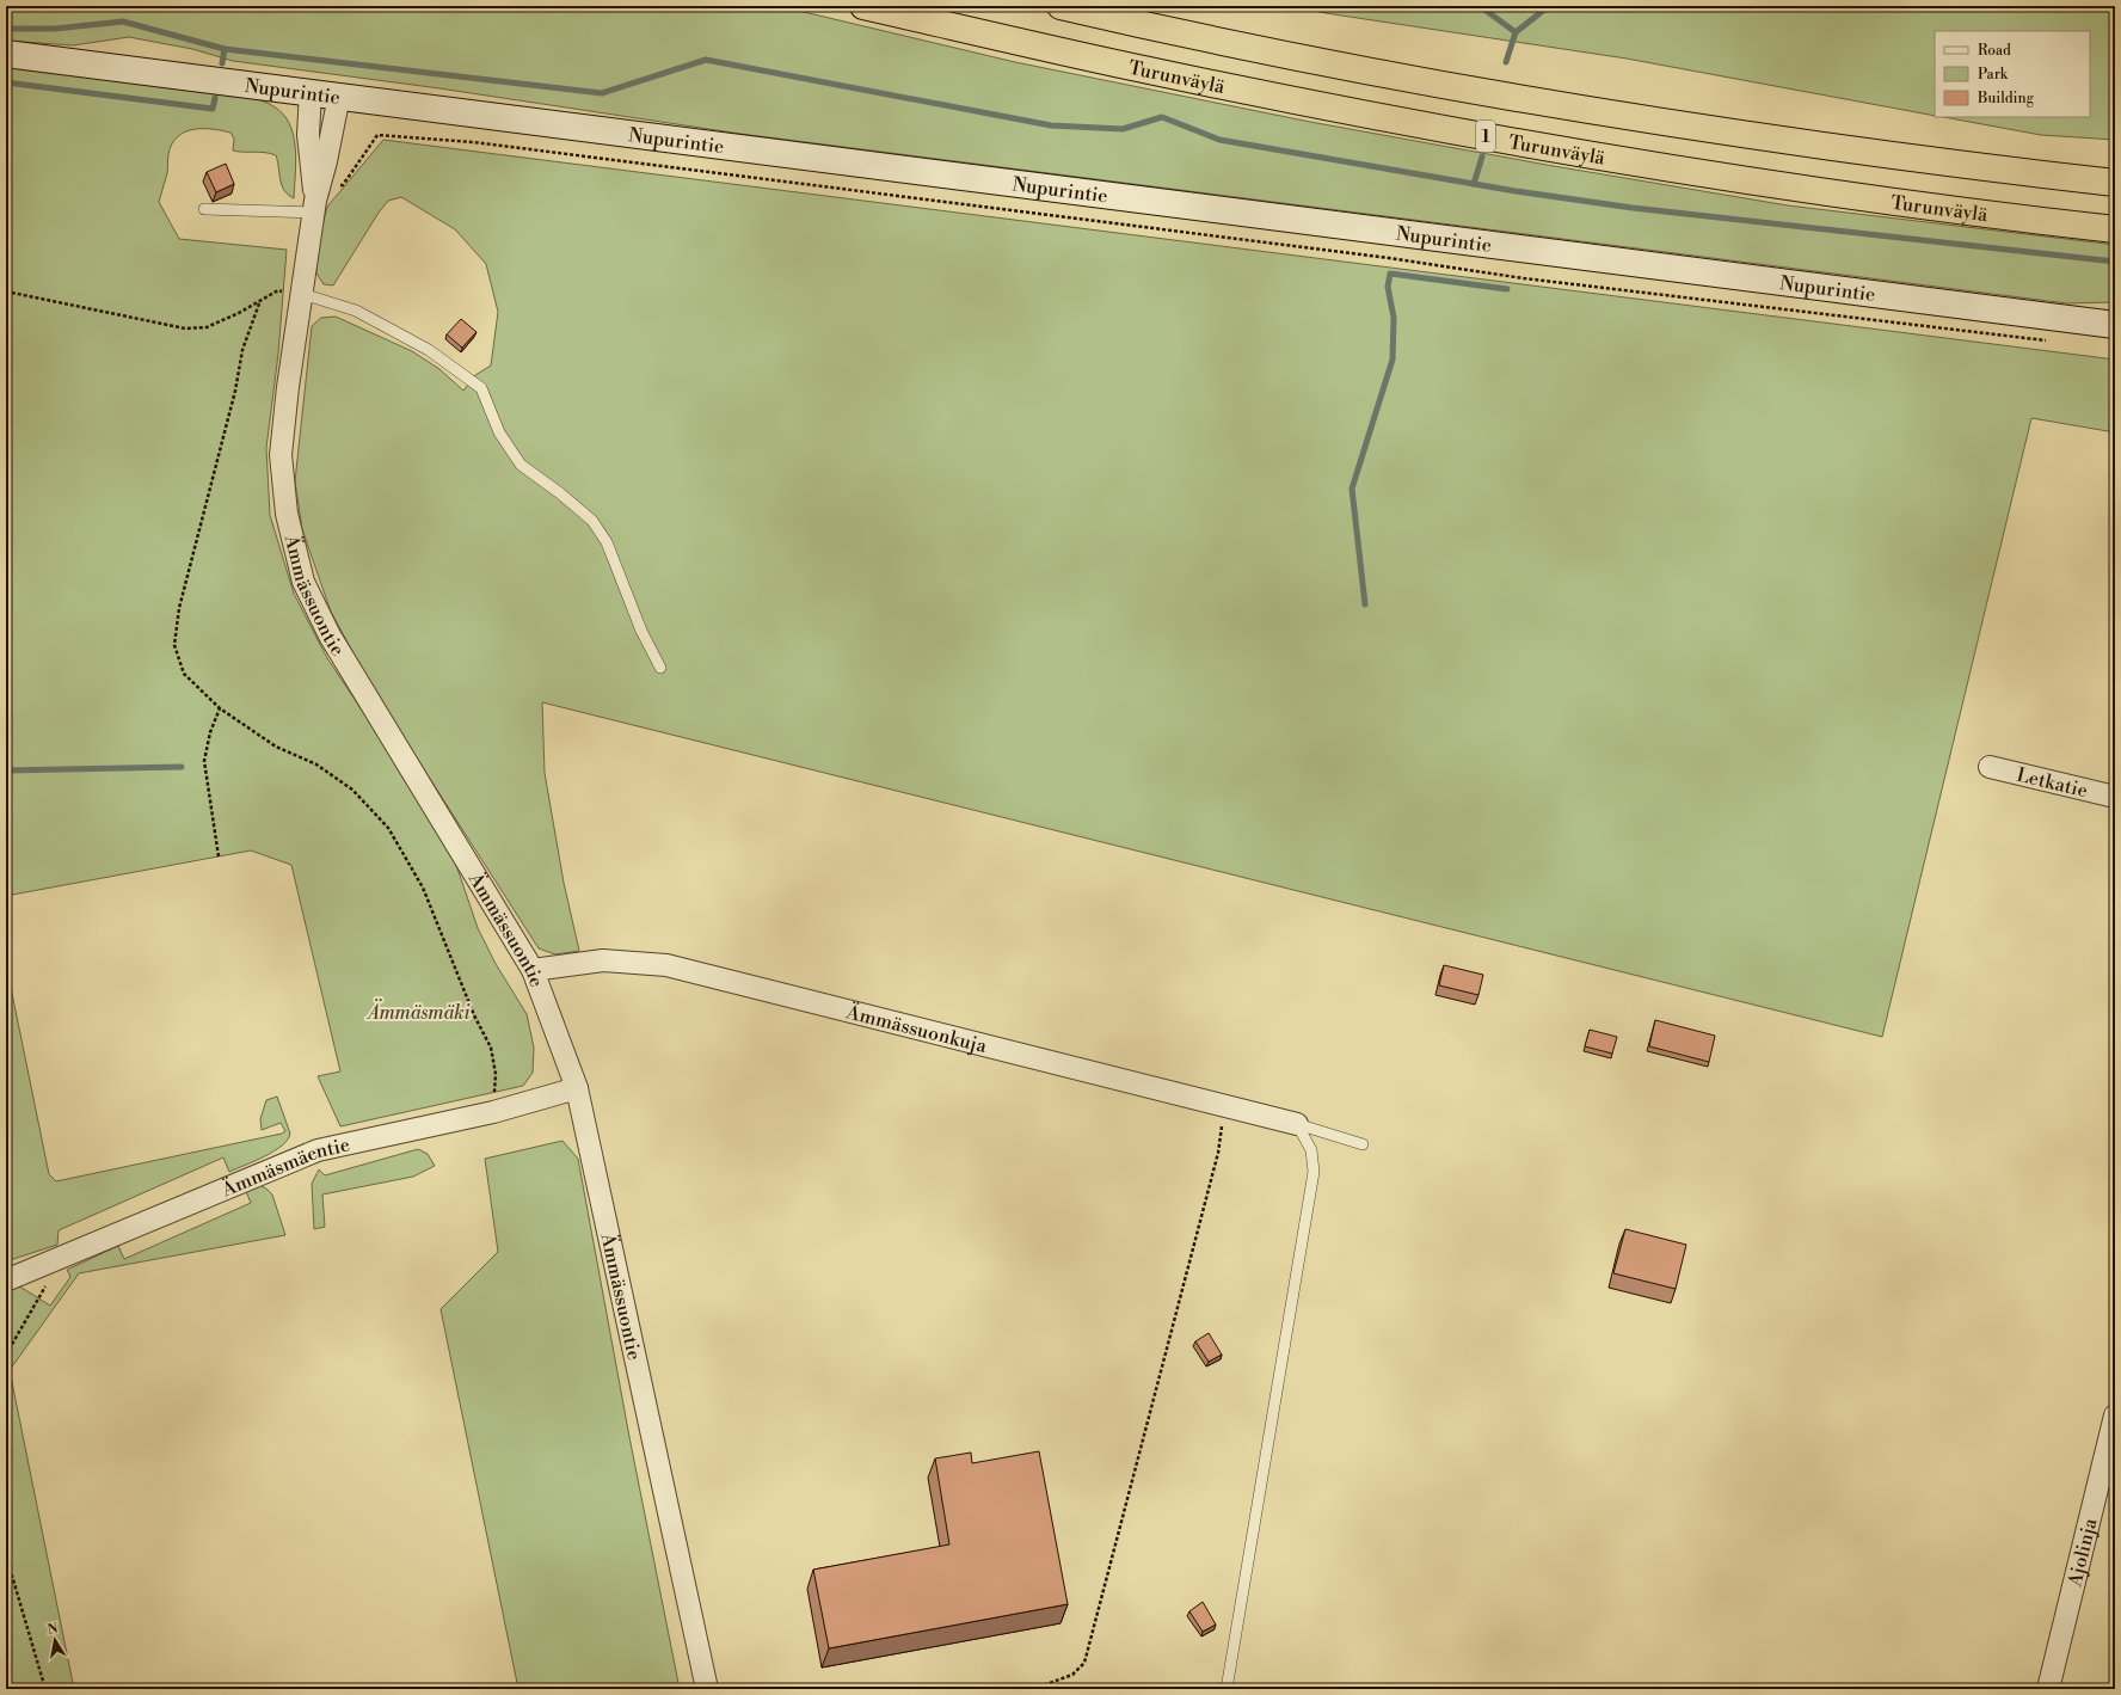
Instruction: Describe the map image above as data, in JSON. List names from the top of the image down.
{
  "streets": {
    "highway": ["Turunväylä", "1"],
    "main road": ["Nupurintie"],
    "street": [
      "Ämmässuontie",
      "Letkatie",
      "Ämmässuonkuja",
      "Ämmäsmäentie",
      "Ajolinja"
    ]
  },
  "crossings": [
    ["Nupurintie", "Ämmässuontie"],
    ["Ämmässuontie", "Ämmässuonkuja"],
    ["Ämmässuontie", "Ämmäsmäentie"]
  ],
  "parks": ["Ämmäsmäki"],
  "legend": ["Road", "Park", "Building"],
  "north": "top"
}
